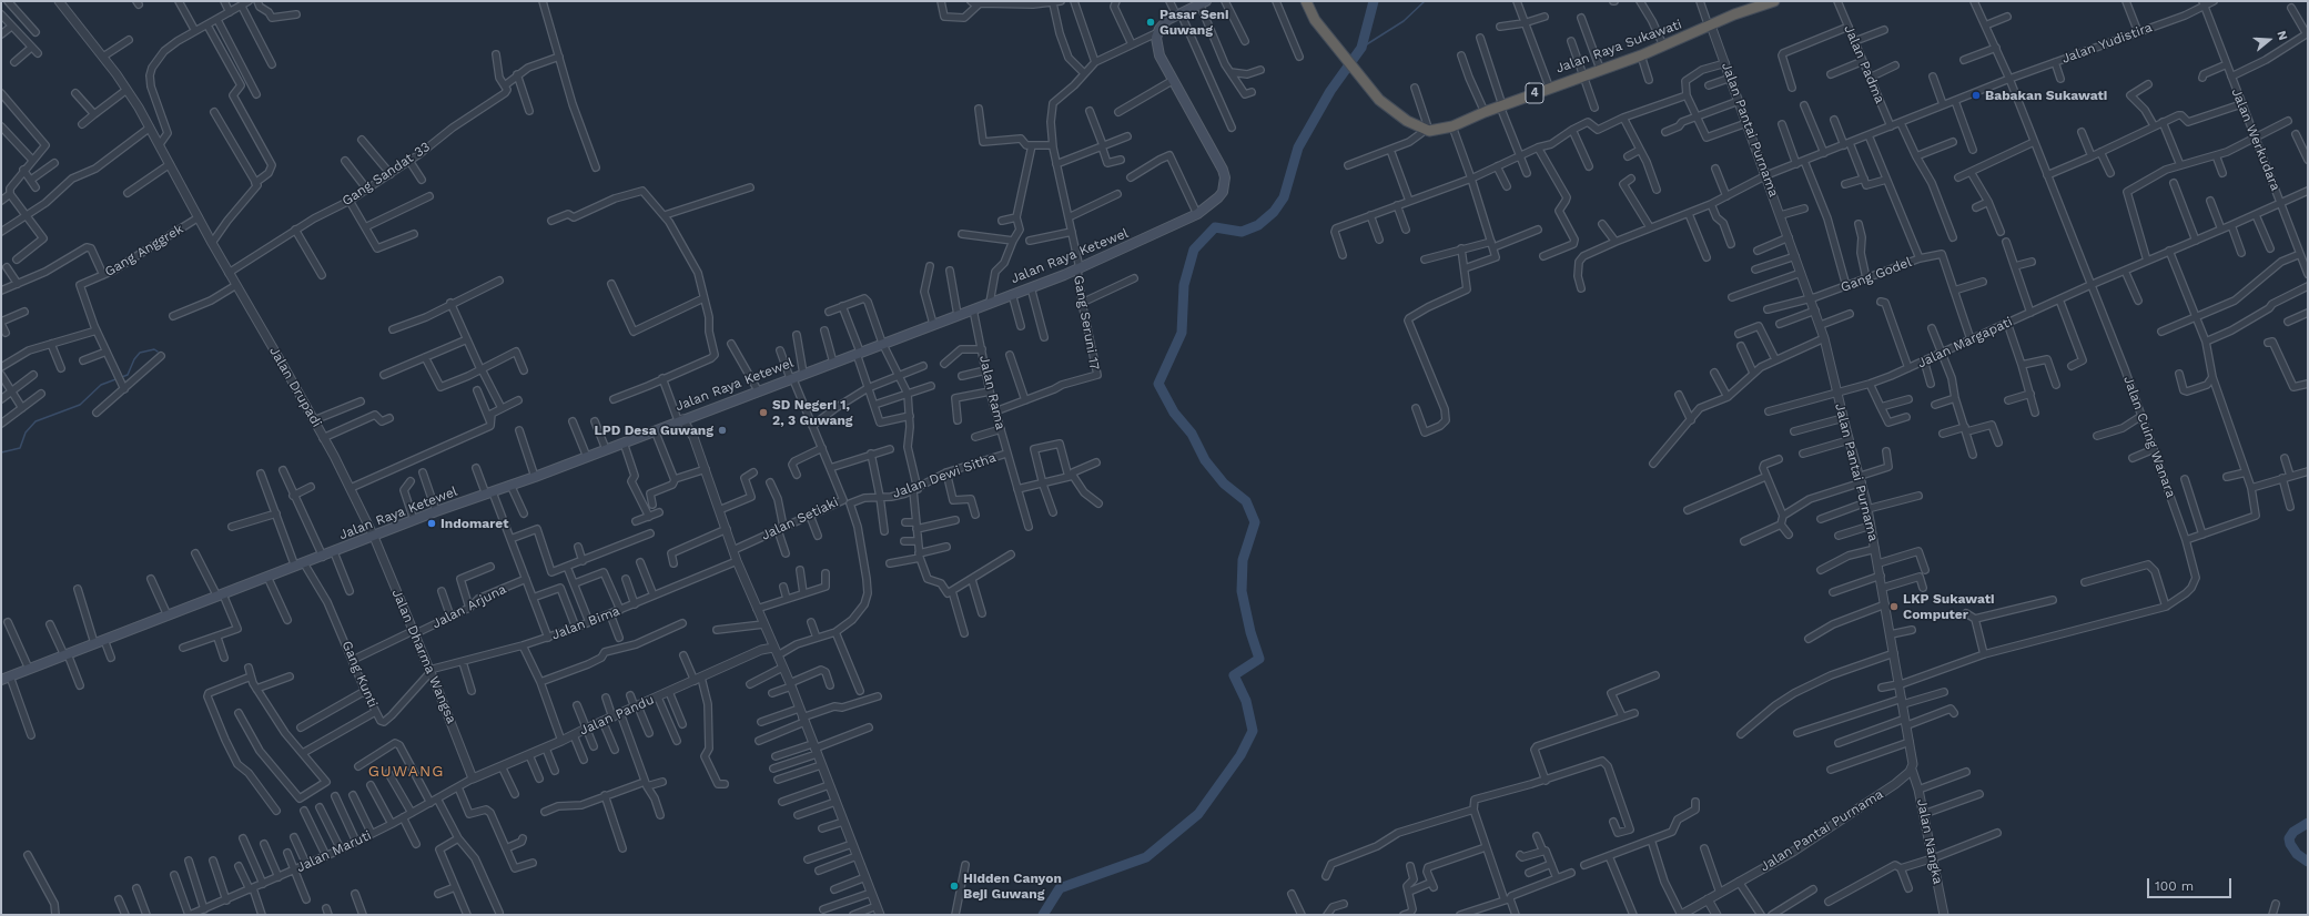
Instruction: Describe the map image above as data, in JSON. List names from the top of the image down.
{
  "streets": {
    "highway": ["Jalan Raya Sukawati", "4"],
    "main road": ["Jalan Raya Ketewel"],
    "street": [
      "Jalan Yudistira",
      "Jalan Padma",
      "Jalan Pantai Purnama",
      "Jalan Werkudara",
      "Gang Sandat 33",
      "Gang Anggrek",
      "Gang Godel",
      "Gang Seruni 17",
      "Jalan Margapati",
      "Jalan Drupadi",
      "Jalan Rama",
      "Jalan Cuing Wanara",
      "Jalan Dewi Sitha",
      "Jalan Setiaki",
      "Jalan Arjuna",
      "Jalan Bima",
      "Jalan Dharma Wangsa",
      "Gang Kunti",
      "Jalan Pandu",
      "Jalan Nangka",
      "Jalan Maruti"
    ]
  },
  "crossings": [
    ["Jalan Yudistira", "Jalan Padma"],
    ["Jalan Yudistira", "Jalan Pantai Purnama"],
    ["Jalan Yudistira", "Jalan Werkudara"],
    ["Jalan Yudistira", "Jalan Cuing Wanara"],
    ["Jalan Raya Sukawati", "Jalan Pantai Purnama"],
    ["Jalan Pantai Purnama", "Gang Godel"],
    ["Jalan Pantai Purnama", "Jalan Margapati"],
    ["Jalan Pantai Purnama", "Jalan Cuing Wanara"],
    ["Jalan Pantai Purnama", "Jalan Nangka"],
    ["Jalan Werkudara", "Jalan Margapati"],
    ["Gang Sandat 33", "Jalan Drupadi"],
    ["Gang Anggrek", "Jalan Drupadi"],
    ["Jalan Raya Ketewel", "Gang Seruni 17"],
    ["Jalan Raya Ketewel", "Jalan Drupadi"],
    ["Jalan Raya Ketewel", "Jalan Rama"],
    ["Jalan Raya Ketewel", "Jalan Setiaki"],
    ["Jalan Raya Ketewel", "Jalan Dharma Wangsa"],
    ["Jalan Raya Ketewel", "Gang Kunti"],
    ["Gang Seruni 17", "Jalan Rama"],
    ["Jalan Margapati", "Jalan Cuing Wanara"],
    ["Jalan Drupadi", "Jalan Dharma Wangsa"],
    ["Jalan Rama", "Jalan Dewi Sitha"],
    ["Jalan Arjuna", "Jalan Dharma Wangsa"],
    ["Jalan Arjuna", "Gang Kunti"],
    ["Jalan Bima", "Jalan Dharma Wangsa"],
    ["Jalan Bima", "Gang Kunti"],
    ["Jalan Dharma Wangsa", "Gang Kunti"],
    ["Jalan Dharma Wangsa", "Jalan Pandu"],
    ["Jalan Dharma Wangsa", "Jalan Maruti"],
    ["Jalan Pandu", "Jalan Maruti"]
  ],
  "districts": ["GUWANG"],
  "places": [
    "Pasar Seni Guwang",
    "Babakan Sukawati",
    "SD Negeri 1, 2, 3 Guwang",
    "LPD Desa Guwang",
    "Indomaret",
    "LKP Sukawati Computer",
    "Hidden Canyon Beji Guwang"
  ],
  "scale_bar": "100 m",
  "north": "right"
}
